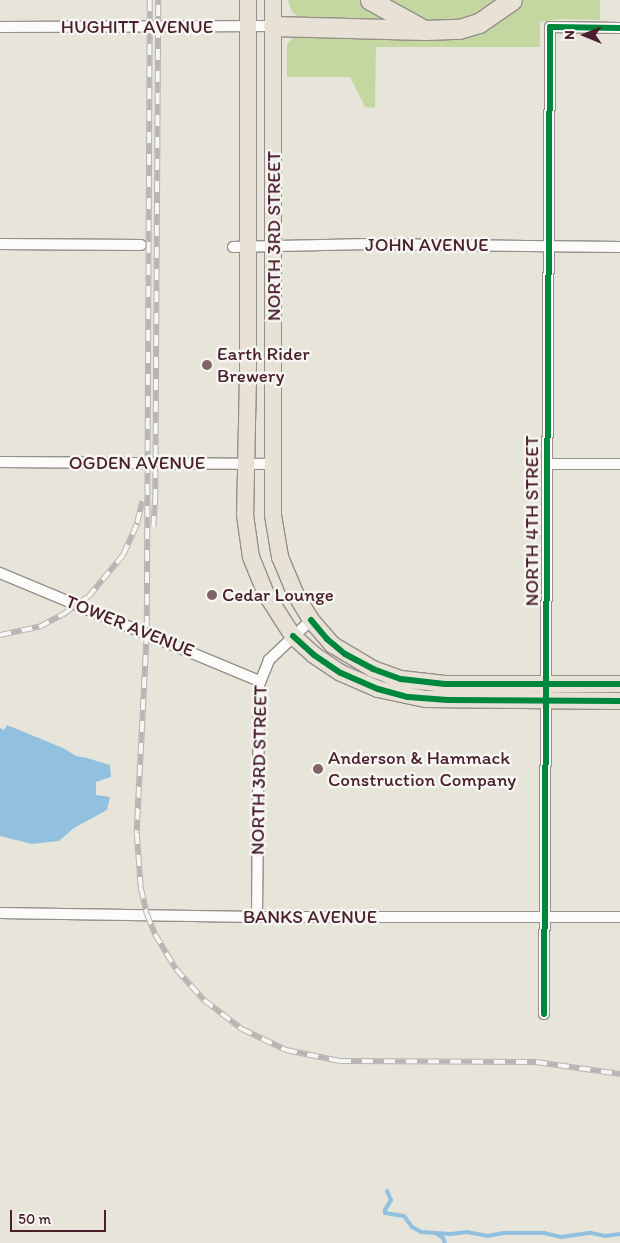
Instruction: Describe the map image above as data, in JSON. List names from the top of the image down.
{
  "streets": {
    "main road": ["NORTH 3RD STREET"],
    "street": [
      "HUGHITT AVENUE",
      "JOHN AVENUE",
      "OGDEN AVENUE",
      "NORTH 4TH STREET",
      "TOWER AVENUE",
      "BANKS AVENUE"
    ]
  },
  "crossings": [
    ["HUGHITT AVENUE", "NORTH 3RD STREET"],
    ["NORTH 3RD STREET", "JOHN AVENUE"],
    ["NORTH 3RD STREET", "OGDEN AVENUE"],
    ["NORTH 3RD STREET", "TOWER AVENUE"],
    ["NORTH 3RD STREET", "BANKS AVENUE"],
    ["JOHN AVENUE", "NORTH 4TH STREET"],
    ["NORTH 4TH STREET", "BANKS AVENUE"]
  ],
  "places": ["Earth Rider Brewery", "Cedar Lounge", "Anderson & Hammack Construction Company"],
  "scale_bar": "50 m",
  "north": "left"
}
